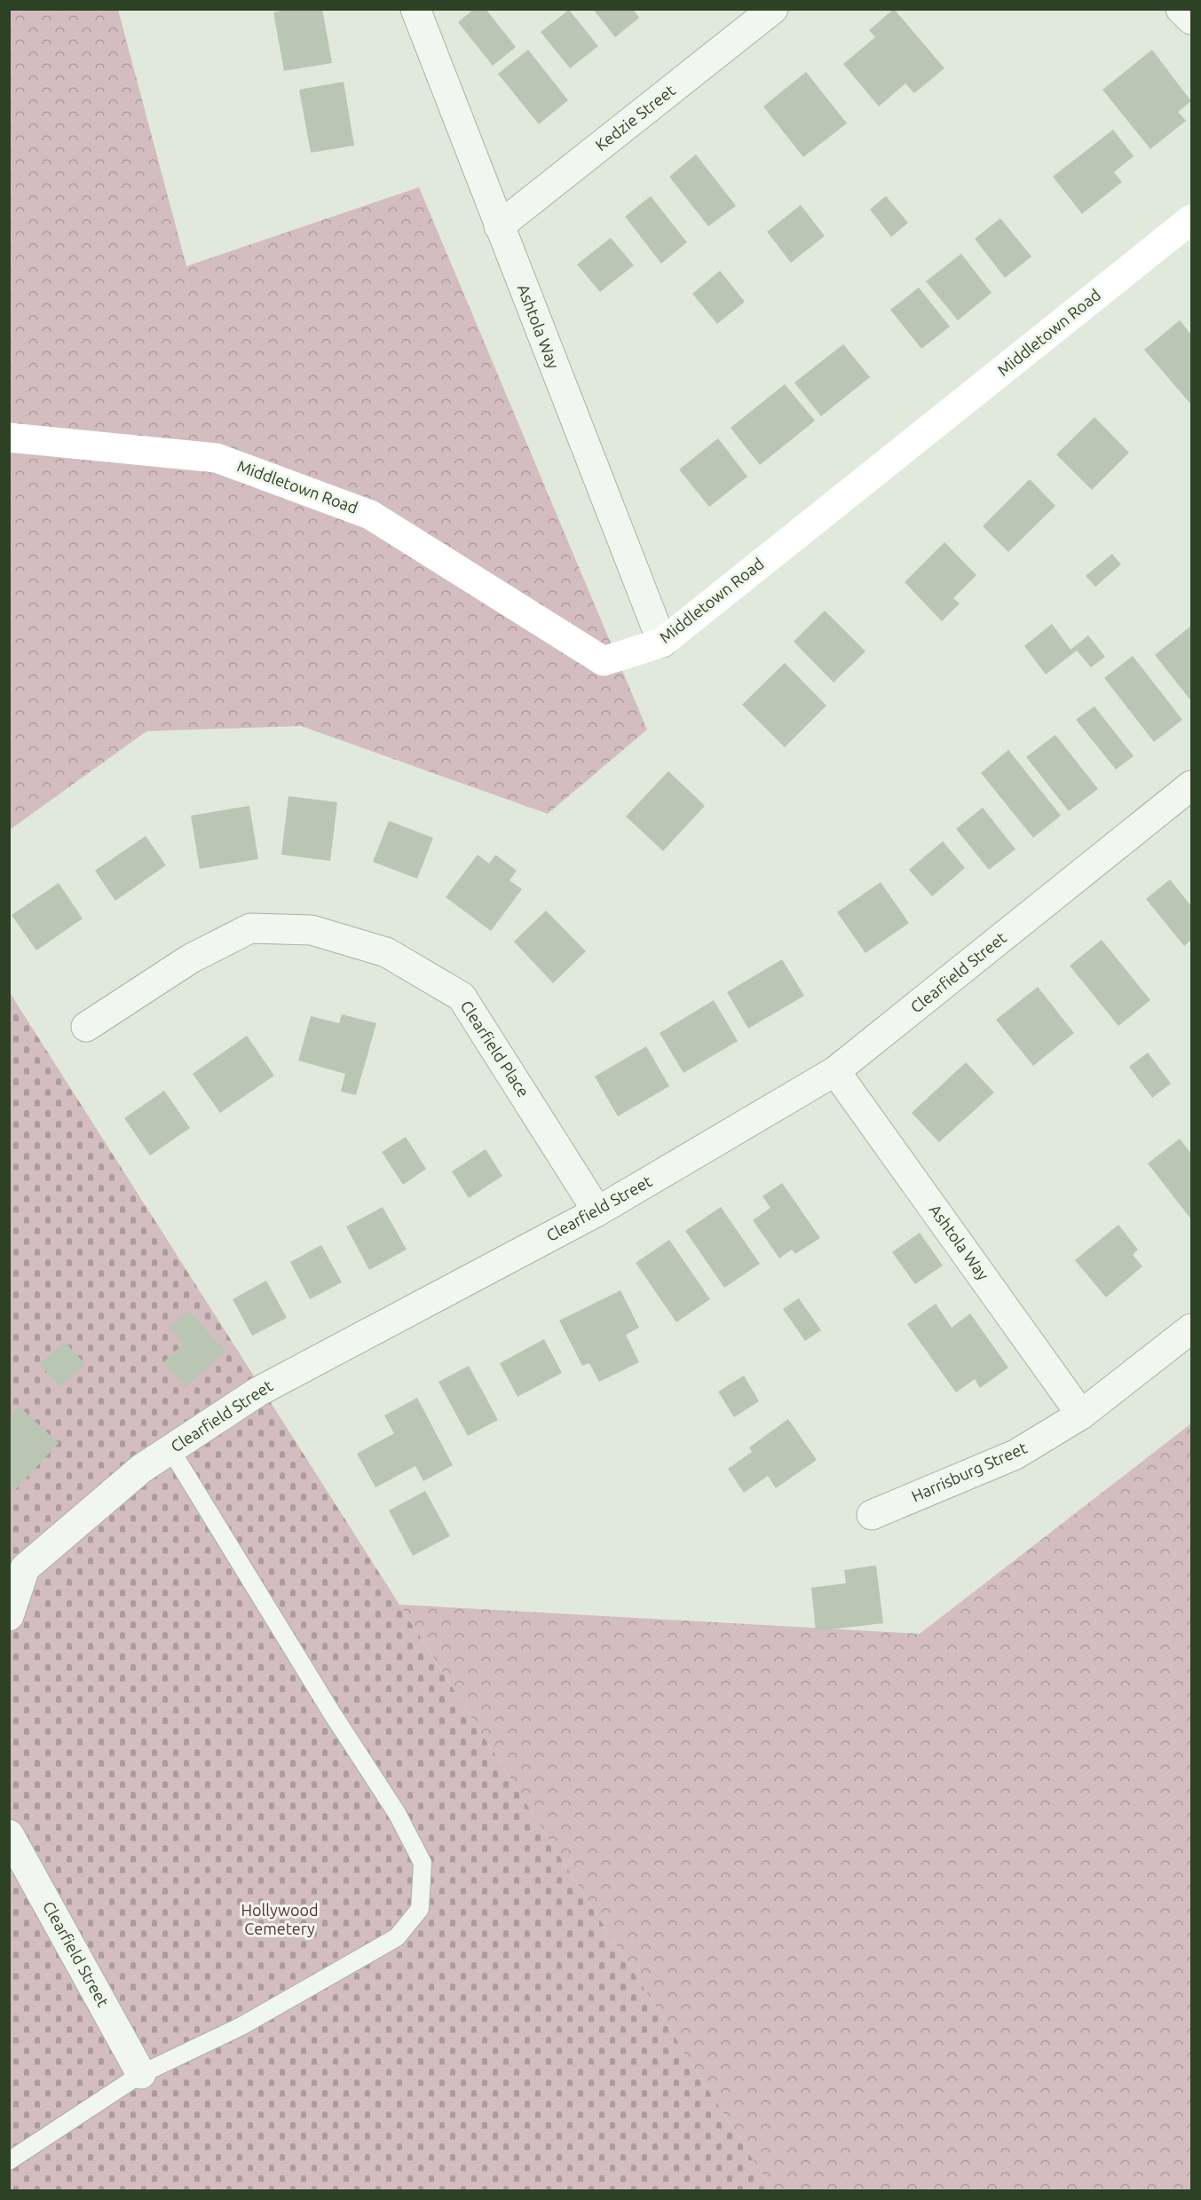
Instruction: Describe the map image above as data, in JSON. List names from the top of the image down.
{
  "streets": {
    "street": [
      "Kedzie Street",
      "Ashtola Way",
      "Middletown Road",
      "Clearfield Street",
      "Clearfield Place",
      "Harrisburg Street"
    ]
  },
  "crossings": [
    ["Kedzie Street", "Ashtola Way"],
    ["Ashtola Way", "Middletown Road"],
    ["Ashtola Way", "Clearfield Street"],
    ["Ashtola Way", "Harrisburg Street"],
    ["Clearfield Street", "Clearfield Place"]
  ],
  "parks": ["Hollywood Cemetery"]
}
